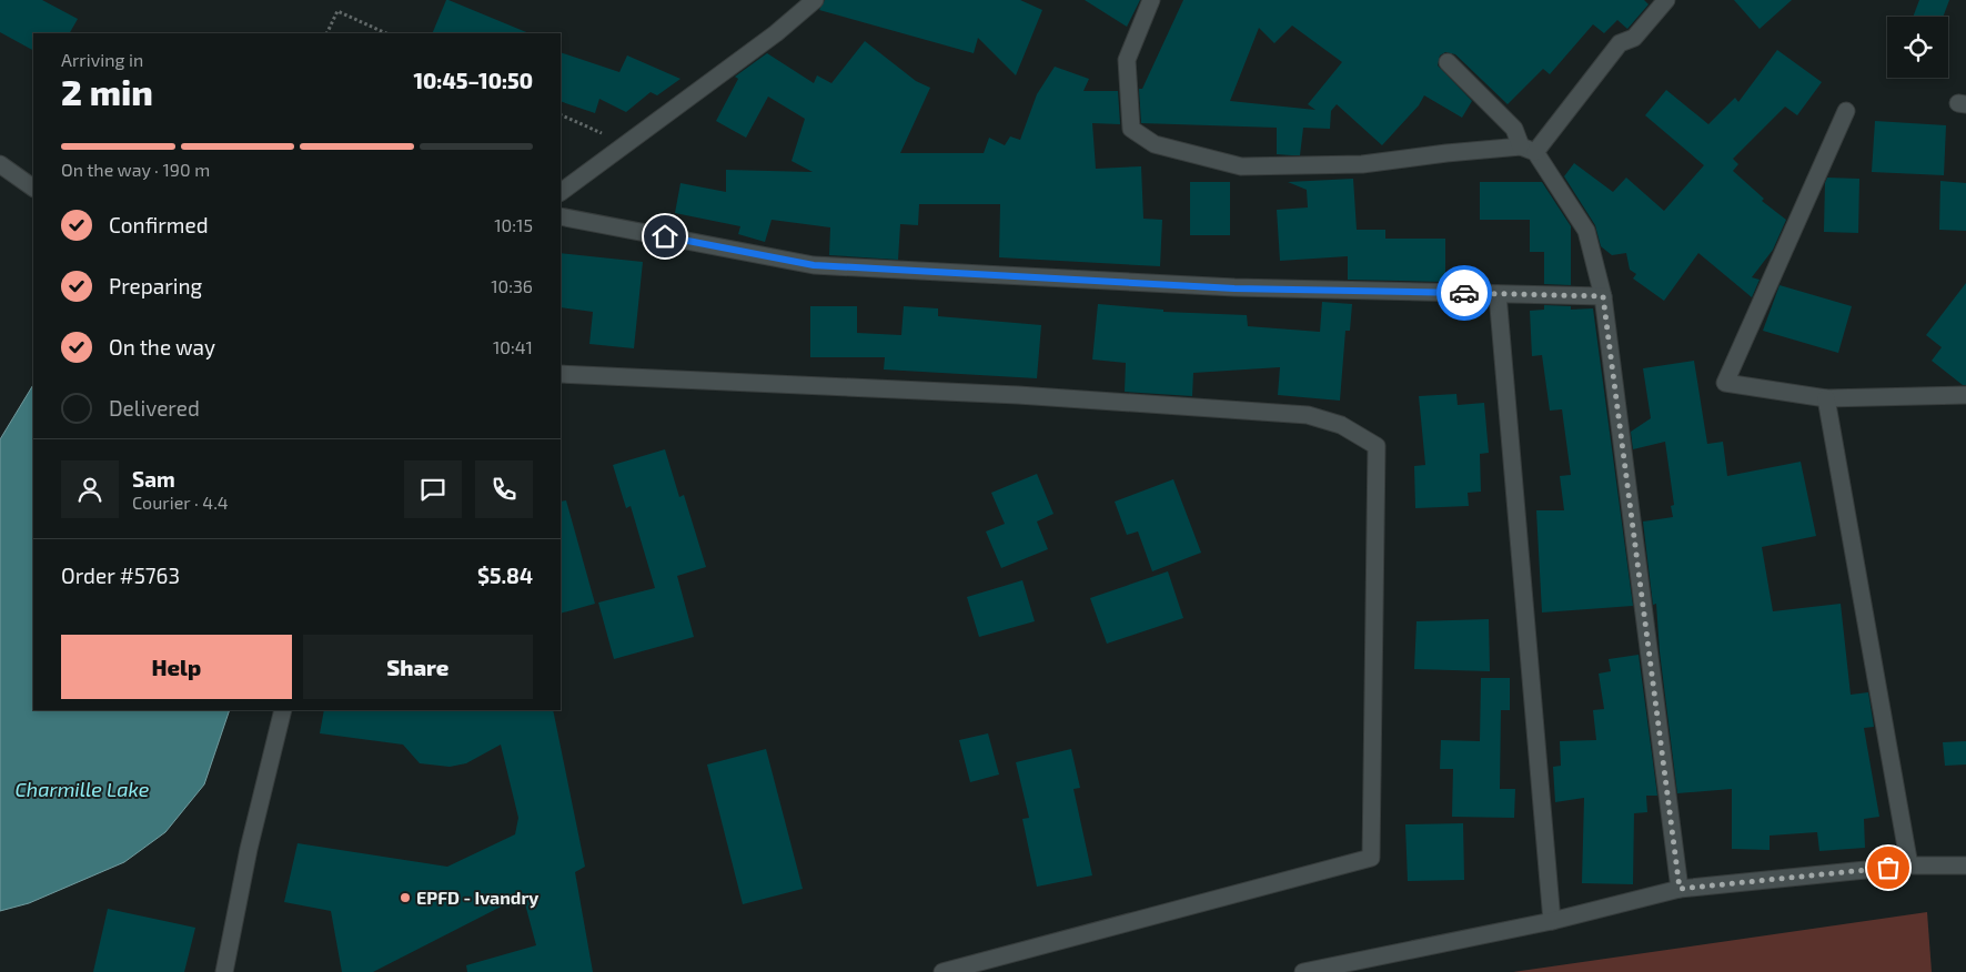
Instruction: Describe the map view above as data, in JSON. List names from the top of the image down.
{
  "water": ["Charmille Lake"],
  "places": ["EPFD - Ivandry"],
  "page": {
    "heading": ["2 min", "Arriving in", "10:45–10:50"],
    "panel": [
      "Sam",
      "Courier · 4.4",
      "Order #5763",
      "$5.84"
    ],
    "bar": "On the way · 190 m",
    "list": [
      ["Confirmed", "10:15"],
      ["Preparing", "10:36"],
      ["On the way", "10:41"],
      "Delivered"
    ],
    "buttons": ["Help", "Share"]
  }
}
